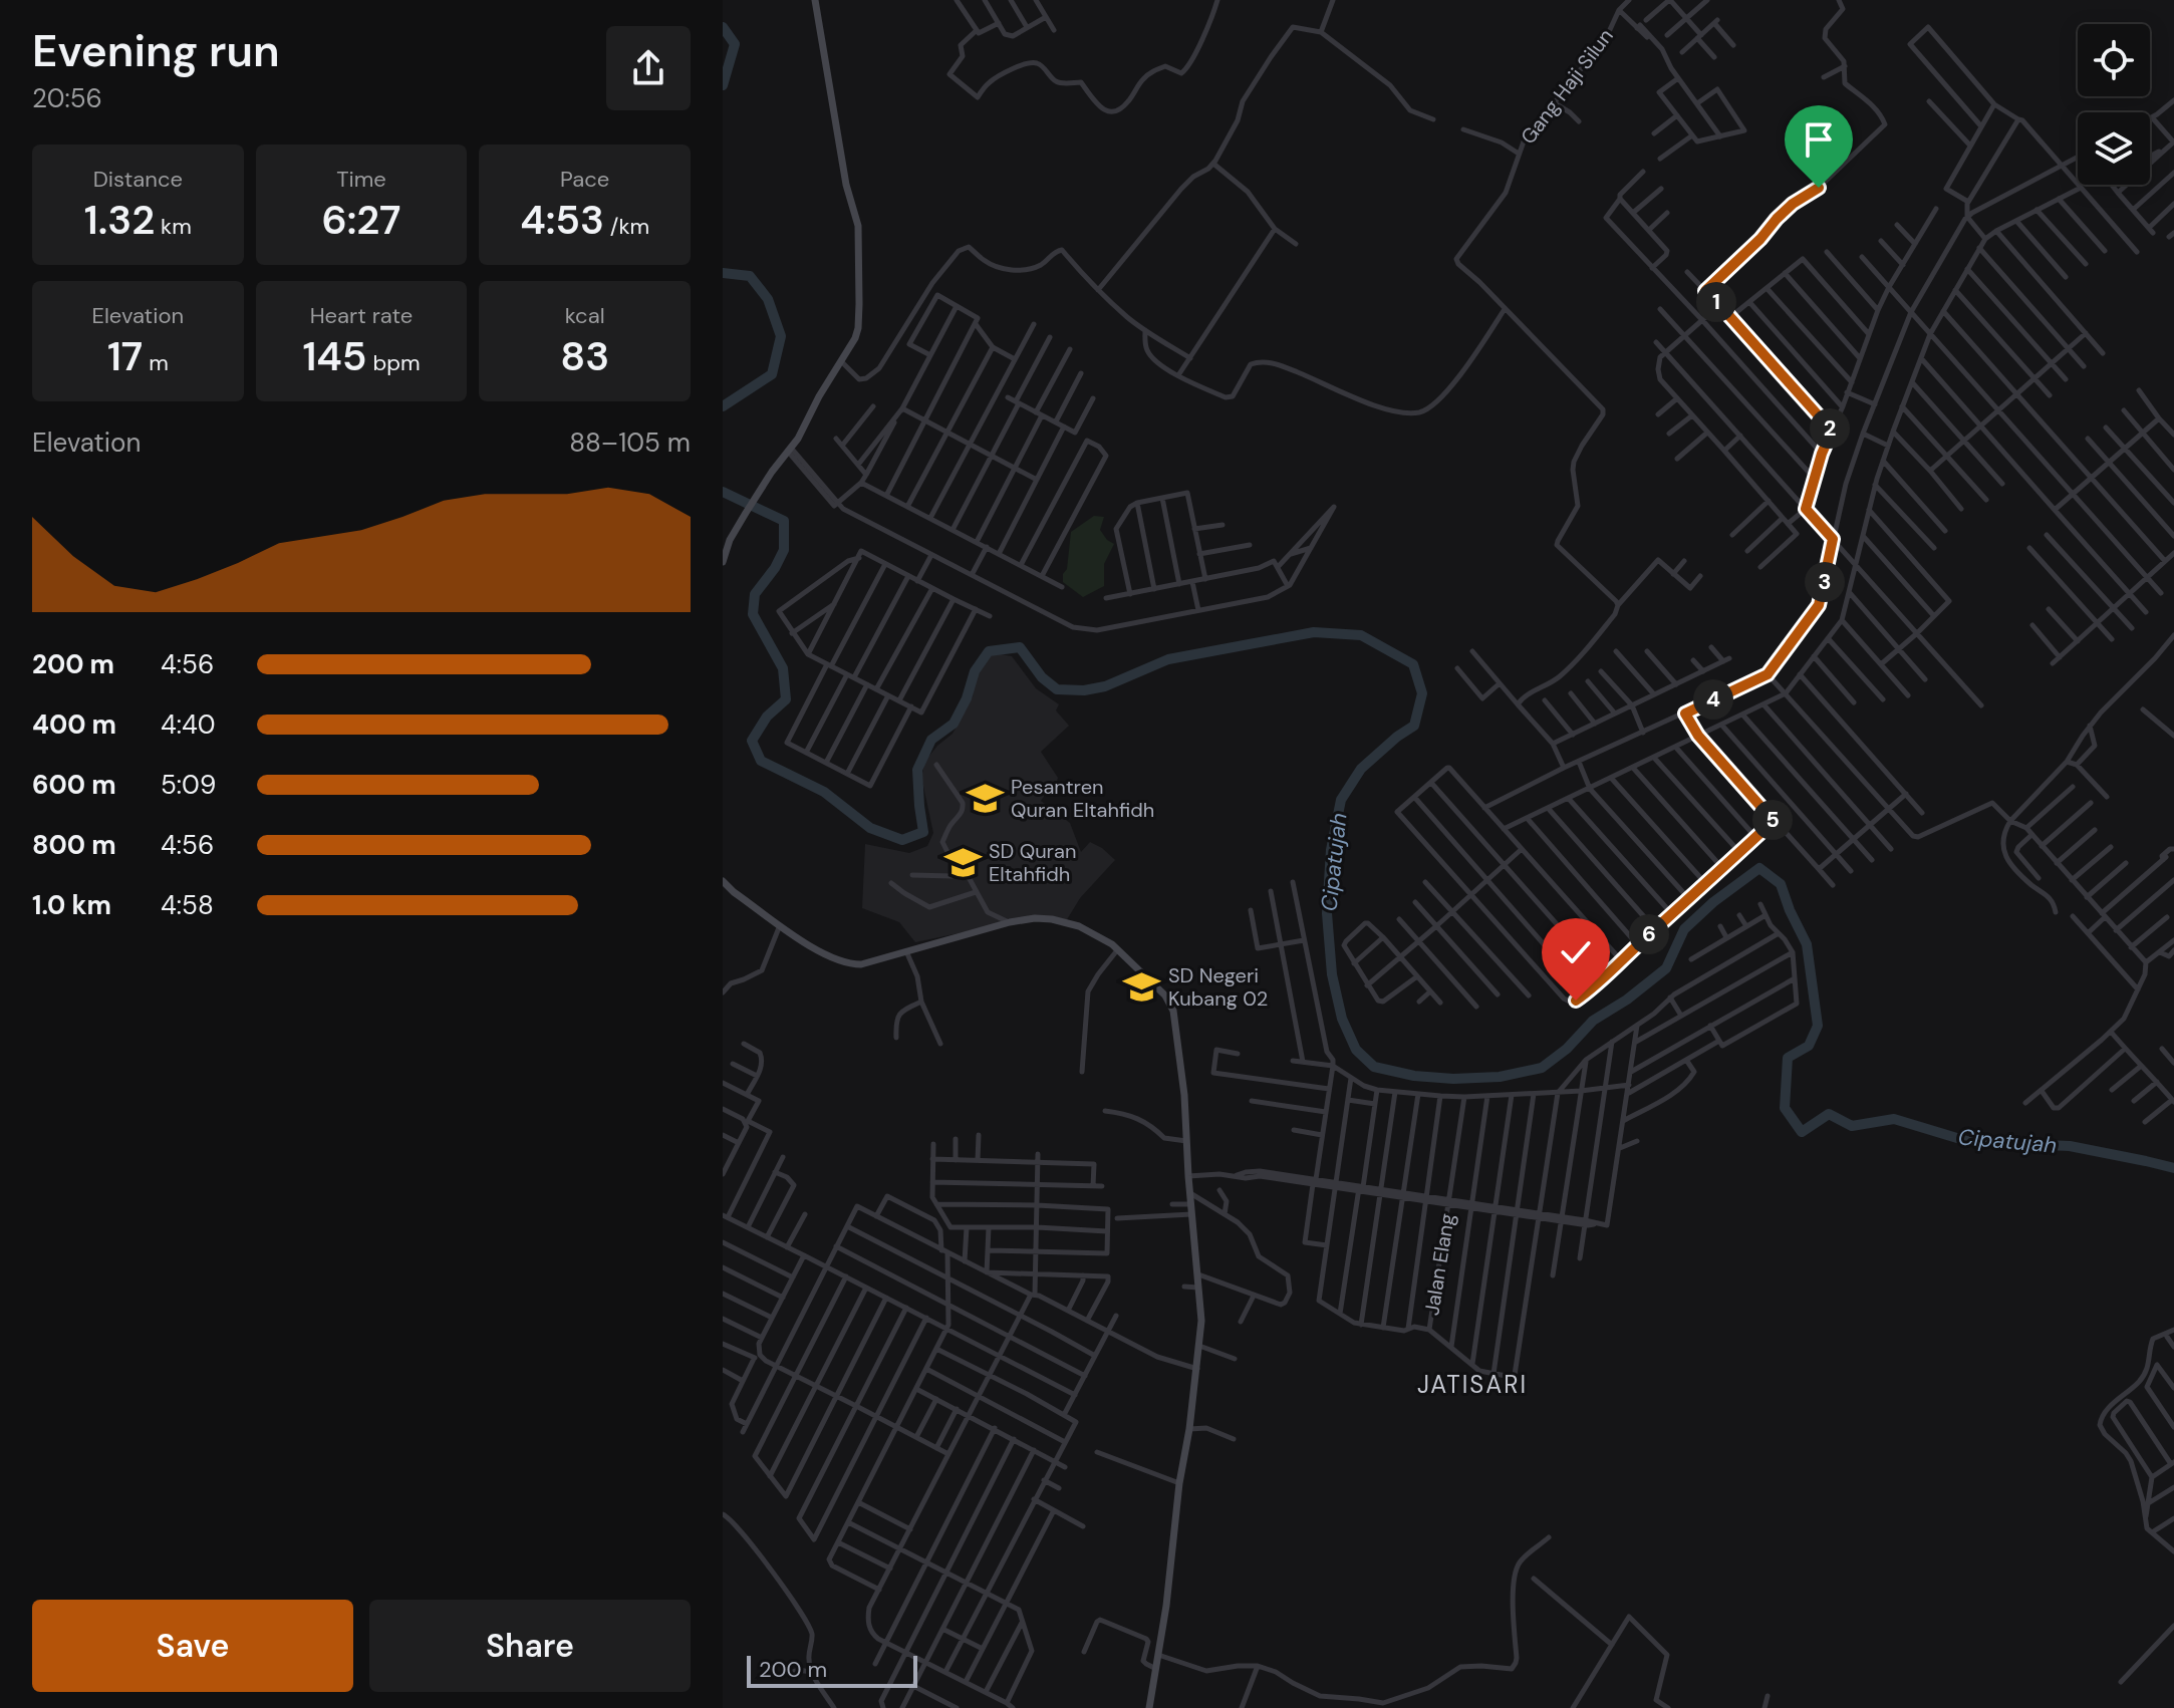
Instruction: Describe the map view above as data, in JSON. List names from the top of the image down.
{
  "streets": {
    "street": ["Gang Haji Silun", "Jalan Elang"]
  },
  "districts": ["JATISARI"],
  "water": ["Cipatujah"],
  "places": {
    "school or university": ["Pesantren Quran Eltahfidh", "SD Quran Eltahfidh", "SD Negeri Kubang 02"]
  },
  "scale_bar": "200 m",
  "page": {
    "heading": ["Evening run", "20:56"],
    "stats": [
      ["Distance", "1.32 km"],
      ["Time", "6:27"],
      ["Pace", "4:53 /km"],
      ["Elevation", "17 m"],
      ["Heart rate", "145 bpm"],
      ["kcal", "83"]
    ],
    "pins": [
      "1",
      "2",
      "3",
      "4",
      "5",
      "6"
    ],
    "chart": ["Elevation", "88–105 m"],
    "list": [
      {
        "name": "200 m",
        "note": "4:56"
      },
      {
        "name": "400 m",
        "note": "4:40"
      },
      {
        "name": "600 m",
        "note": "5:09"
      },
      {
        "name": "800 m",
        "note": "4:56"
      },
      {
        "name": "1.0 km",
        "note": "4:58"
      }
    ],
    "buttons": ["Save", "Share"],
    "scale": "200 m"
  }
}
